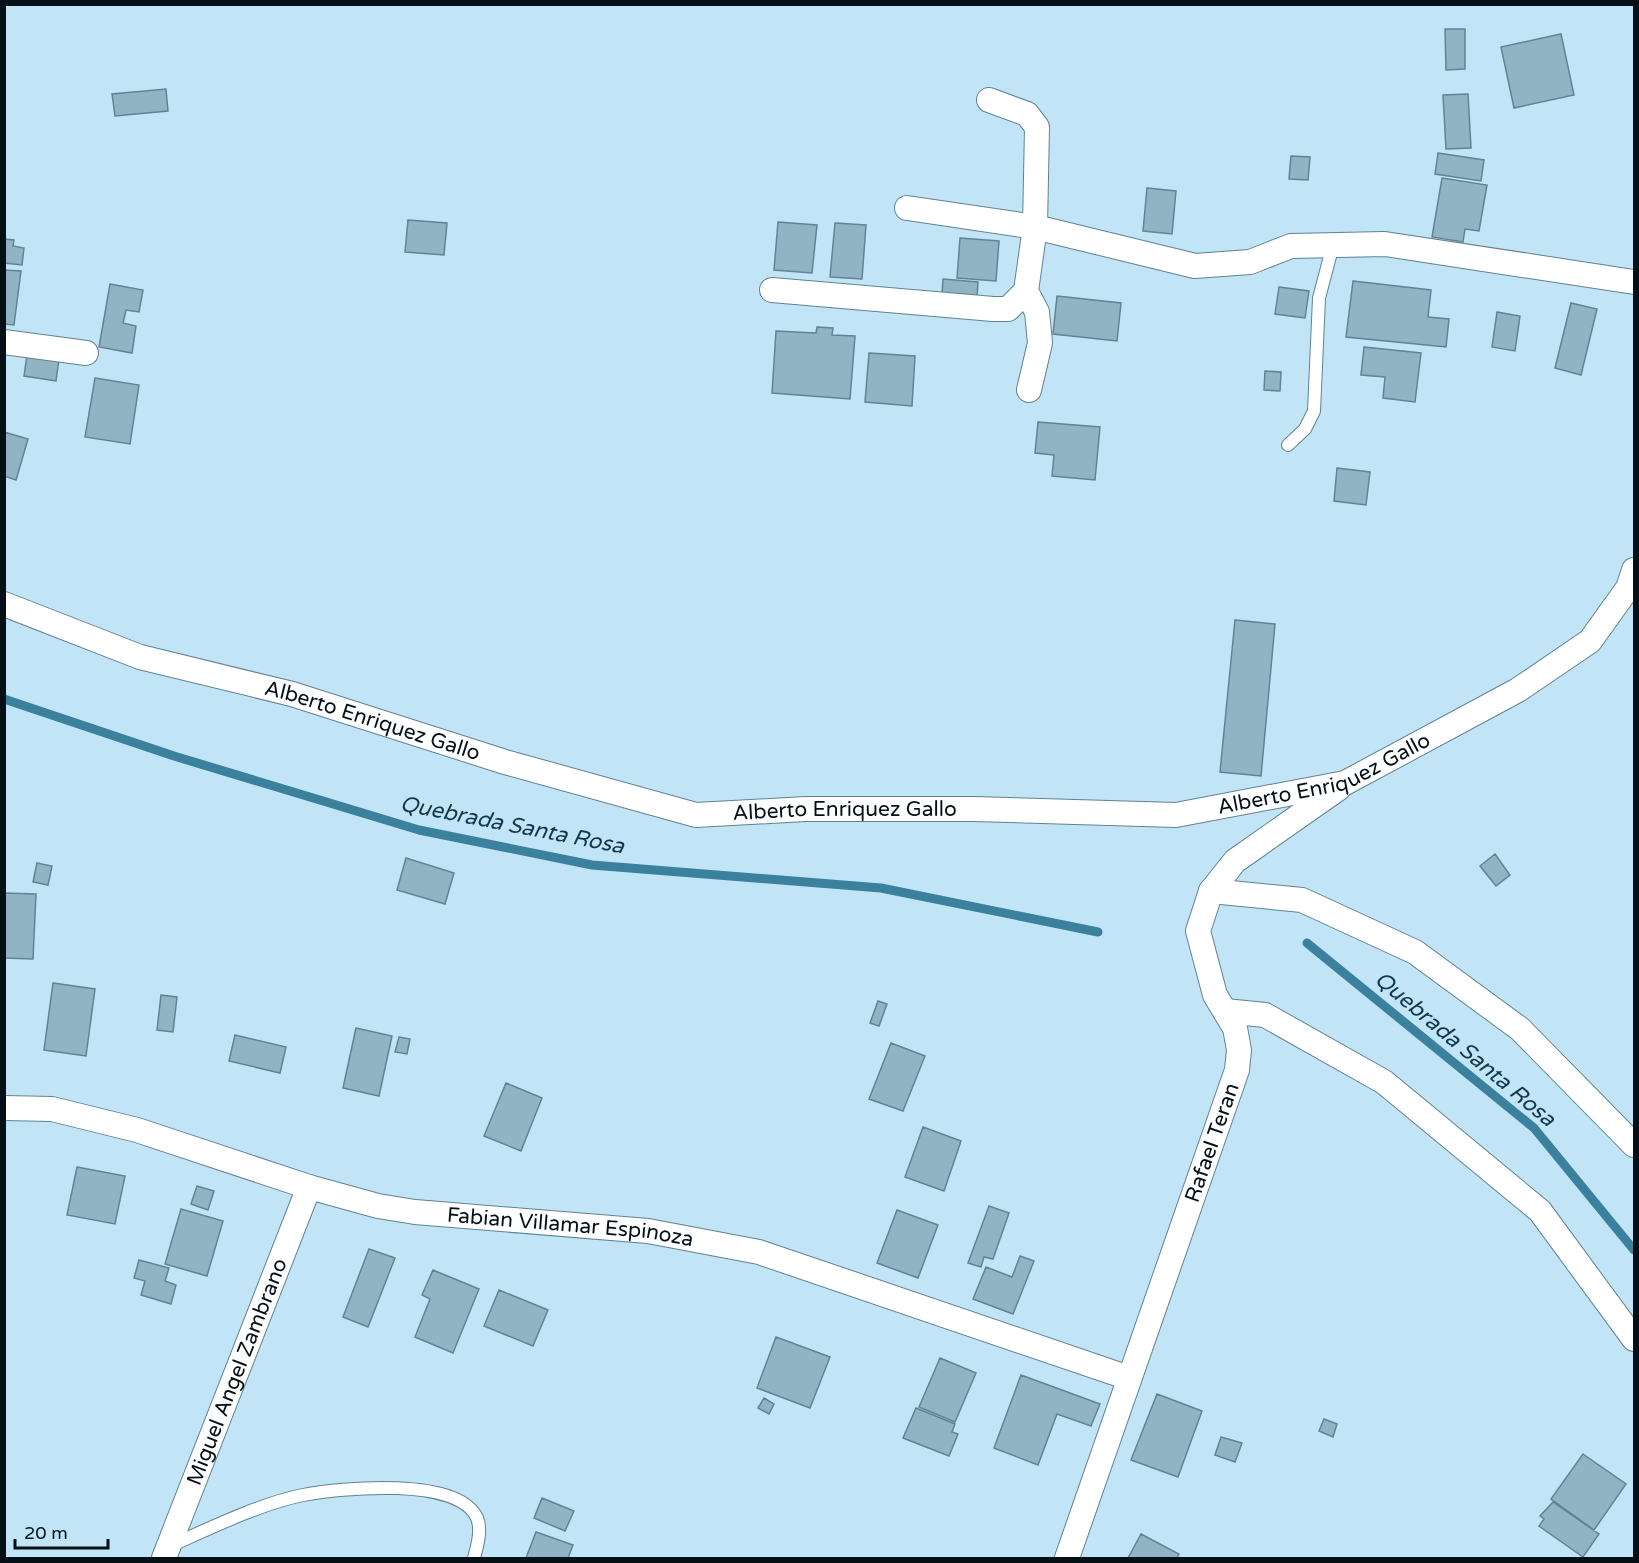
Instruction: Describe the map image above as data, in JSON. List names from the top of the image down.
{
  "streets": {
    "street": [
      "Alberto Enriquez Gallo",
      "Rafael Teran",
      "Fabian Villamar Espinoza",
      "Miguel Angel Zambrano"
    ]
  },
  "crossings": [
    ["Alberto Enriquez Gallo", "Rafael Teran"],
    ["Rafael Teran", "Fabian Villamar Espinoza"],
    ["Fabian Villamar Espinoza", "Miguel Angel Zambrano"]
  ],
  "water": ["Quebrada Santa Rosa"],
  "scale_bar": "20 m"
}
